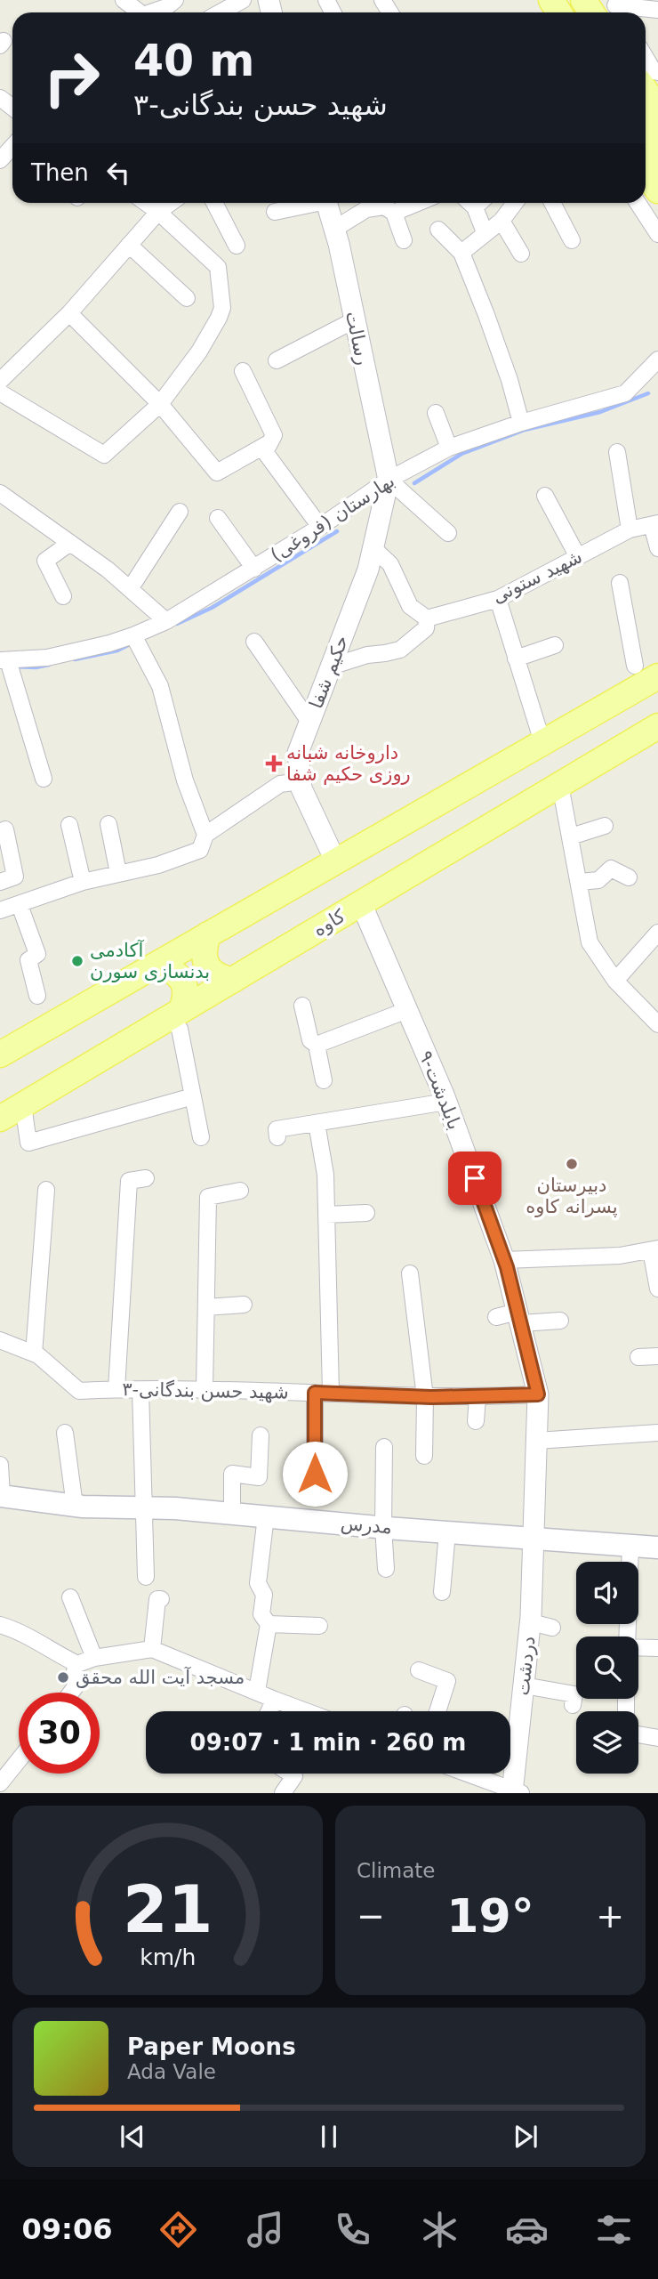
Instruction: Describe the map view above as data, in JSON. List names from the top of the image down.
{
  "streets": {
    "main road": ["کاوه", "مدرس"],
    "street": [
      "رسالت",
      "بهارستان (فروغی)",
      "شهید ستونی",
      "حکیم شفا",
      "۹-بابلدشت",
      "۳-شهید حسن بندگانی",
      "دردشت"
    ]
  },
  "crossings": [
    ["رسالت", "بهارستان (فروغی)"],
    ["رسالت", "حکیم شفا"],
    ["بهارستان (فروغی)", "حکیم شفا"],
    ["کاوه", "۹-بابلدشت"],
    ["۹-بابلدشت", "۳-شهید حسن بندگانی"],
    ["۹-بابلدشت", "مدرس"],
    ["۹-بابلدشت", "دردشت"],
    ["مدرس", "دردشت"]
  ],
  "places": {
    "health": ["داروخانه شبانه‌ روزی حکیم شفا"],
    "other": ["آکادمی بدنسازی سورن", "دبیرستان پسرانه کاوه", "مسجد آیت الله محقق"]
  },
  "page": {
    "turn": ["40 m", "۳-شهید حسن بندگانی"],
    "then": "Then",
    "limit": "30",
    "trip": "09:07 · 1 min · 260 m",
    "tile": "Climate",
    "heat": ["−", "19°", "+"],
    "song": ["Paper Moons", "Ada Vale"],
    "tabs": "09:06",
    "gauge": ["21", "km/h"]
  }
}
